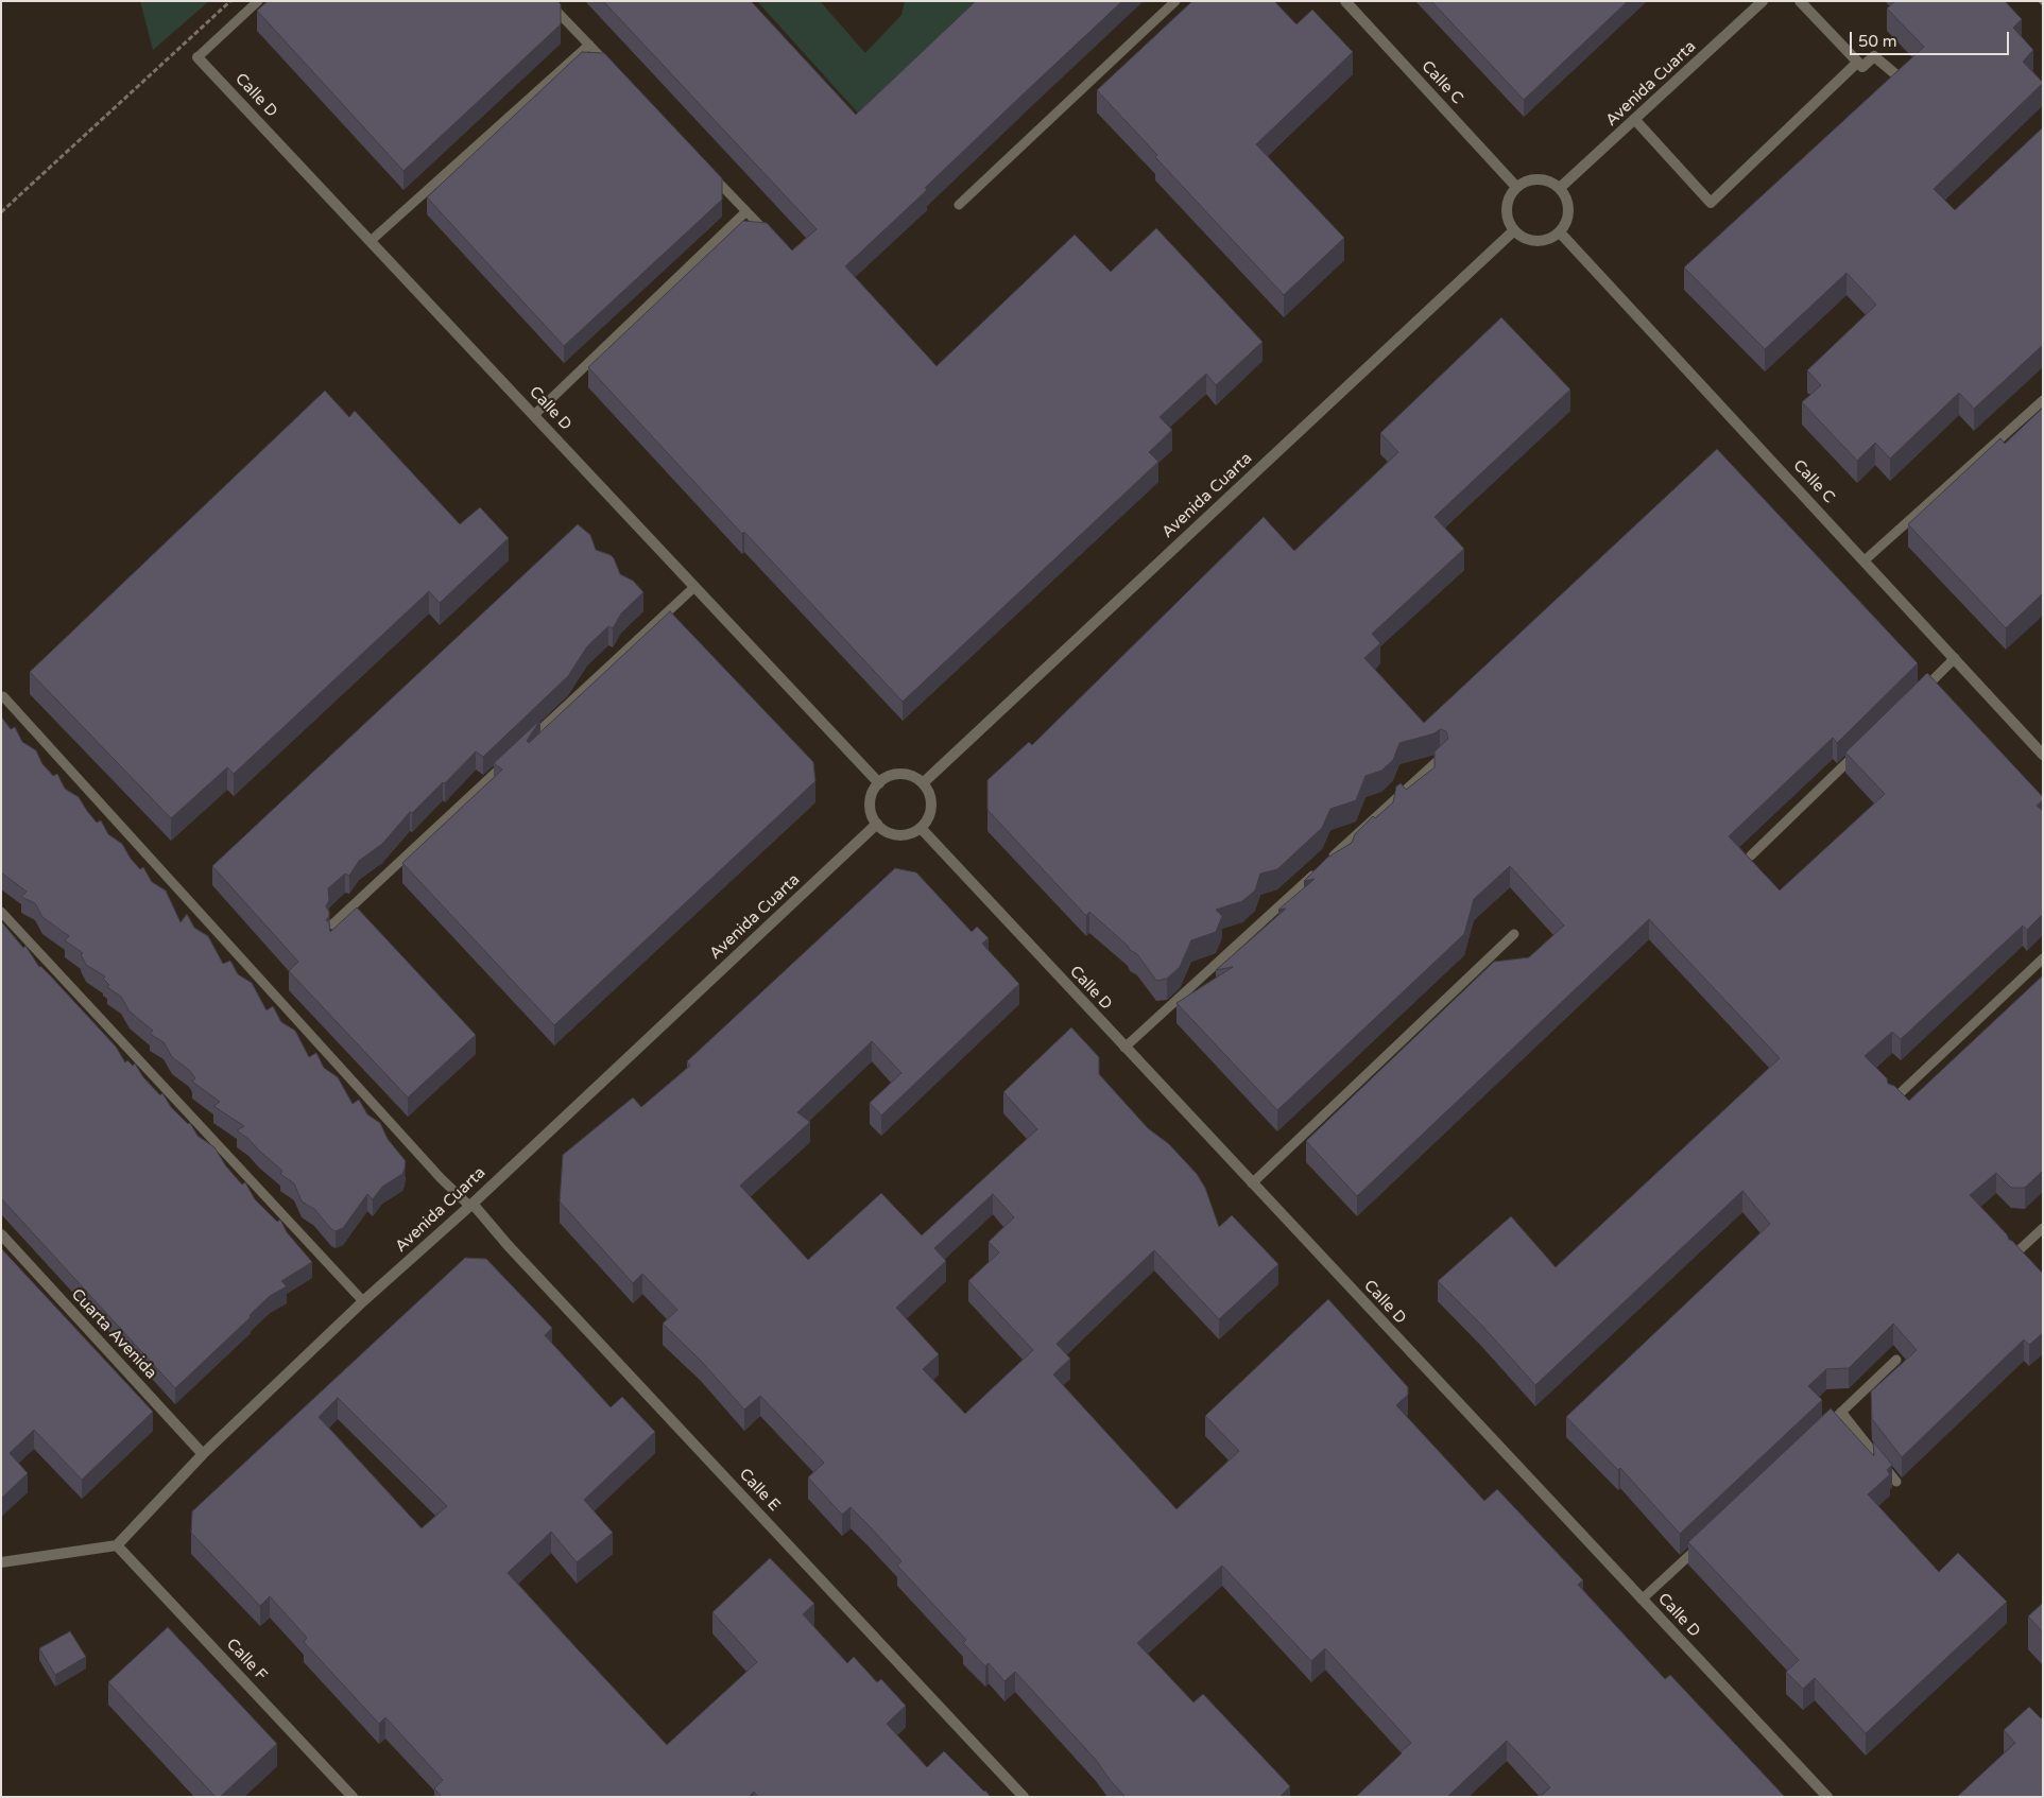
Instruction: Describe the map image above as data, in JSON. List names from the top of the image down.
{
  "streets": {
    "street": [
      "Calle C",
      "Avenida Cuarta",
      "Calle D",
      "Cuarta Avenida",
      "Calle E",
      "Calle F"
    ]
  },
  "crossings": [
    ["Calle C", "Avenida Cuarta"],
    ["Avenida Cuarta", "Calle D"],
    ["Avenida Cuarta", "Cuarta Avenida"],
    ["Avenida Cuarta", "Calle E"],
    ["Avenida Cuarta", "Calle F"]
  ],
  "scale_bar": "50 m"
}
